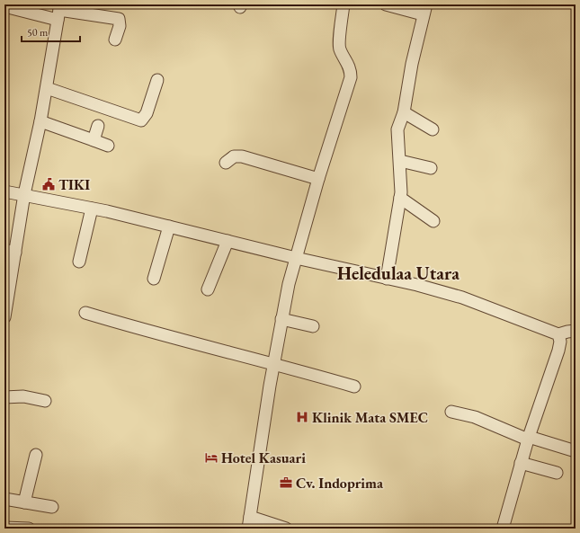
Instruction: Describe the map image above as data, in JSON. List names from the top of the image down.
{
  "districts": ["Heledulaa Utara"],
  "places": {
    "public building": ["TIKI"],
    "hospital": ["Klinik Mata SMEC"],
    "hotel": ["Hotel Kasuari"],
    "office": ["Cv. Indoprima"]
  },
  "scale_bar": "50 m"
}
